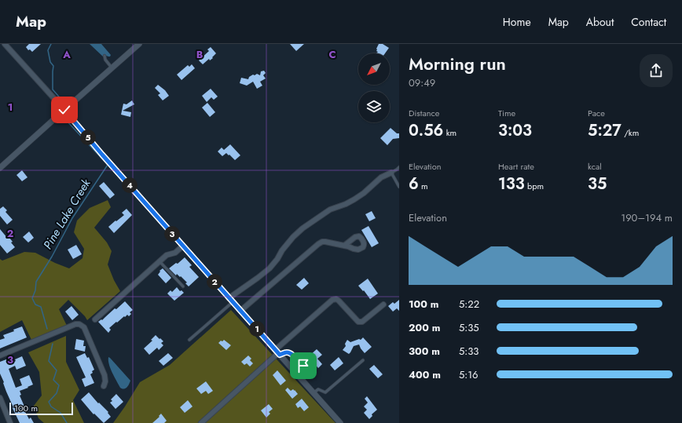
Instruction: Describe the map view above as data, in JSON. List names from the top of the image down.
{
  "water": ["Pine Lake Creek"],
  "scale_bar": "100 m",
  "north": "bottom left",
  "page": {
    "header": "Map",
    "nav": [
      "Home",
      "Map",
      "About",
      "Contact"
    ],
    "heading": ["Morning run", "09:49"],
    "stats": [
      ["Distance", "0.56 km"],
      ["Time", "3:03"],
      ["Pace", "5:27 /km"],
      ["Elevation", "6 m"],
      ["Heart rate", "133 bpm"],
      ["kcal", "35"]
    ],
    "pins": [
      "5",
      "4",
      "3",
      "2",
      "1"
    ],
    "chart": ["Elevation", "190–194 m"],
    "list": [
      {
        "name": "100 m",
        "note": "5:22"
      },
      {
        "name": "200 m",
        "note": "5:35"
      },
      {
        "name": "300 m",
        "note": "5:33"
      },
      {
        "name": "400 m",
        "note": "5:16"
      }
    ],
    "scale": "100 m"
  },
  "grid": {
    "columns": ["A", "B", "C"],
    "rows": ["1", "2", "3"]
  }
}
